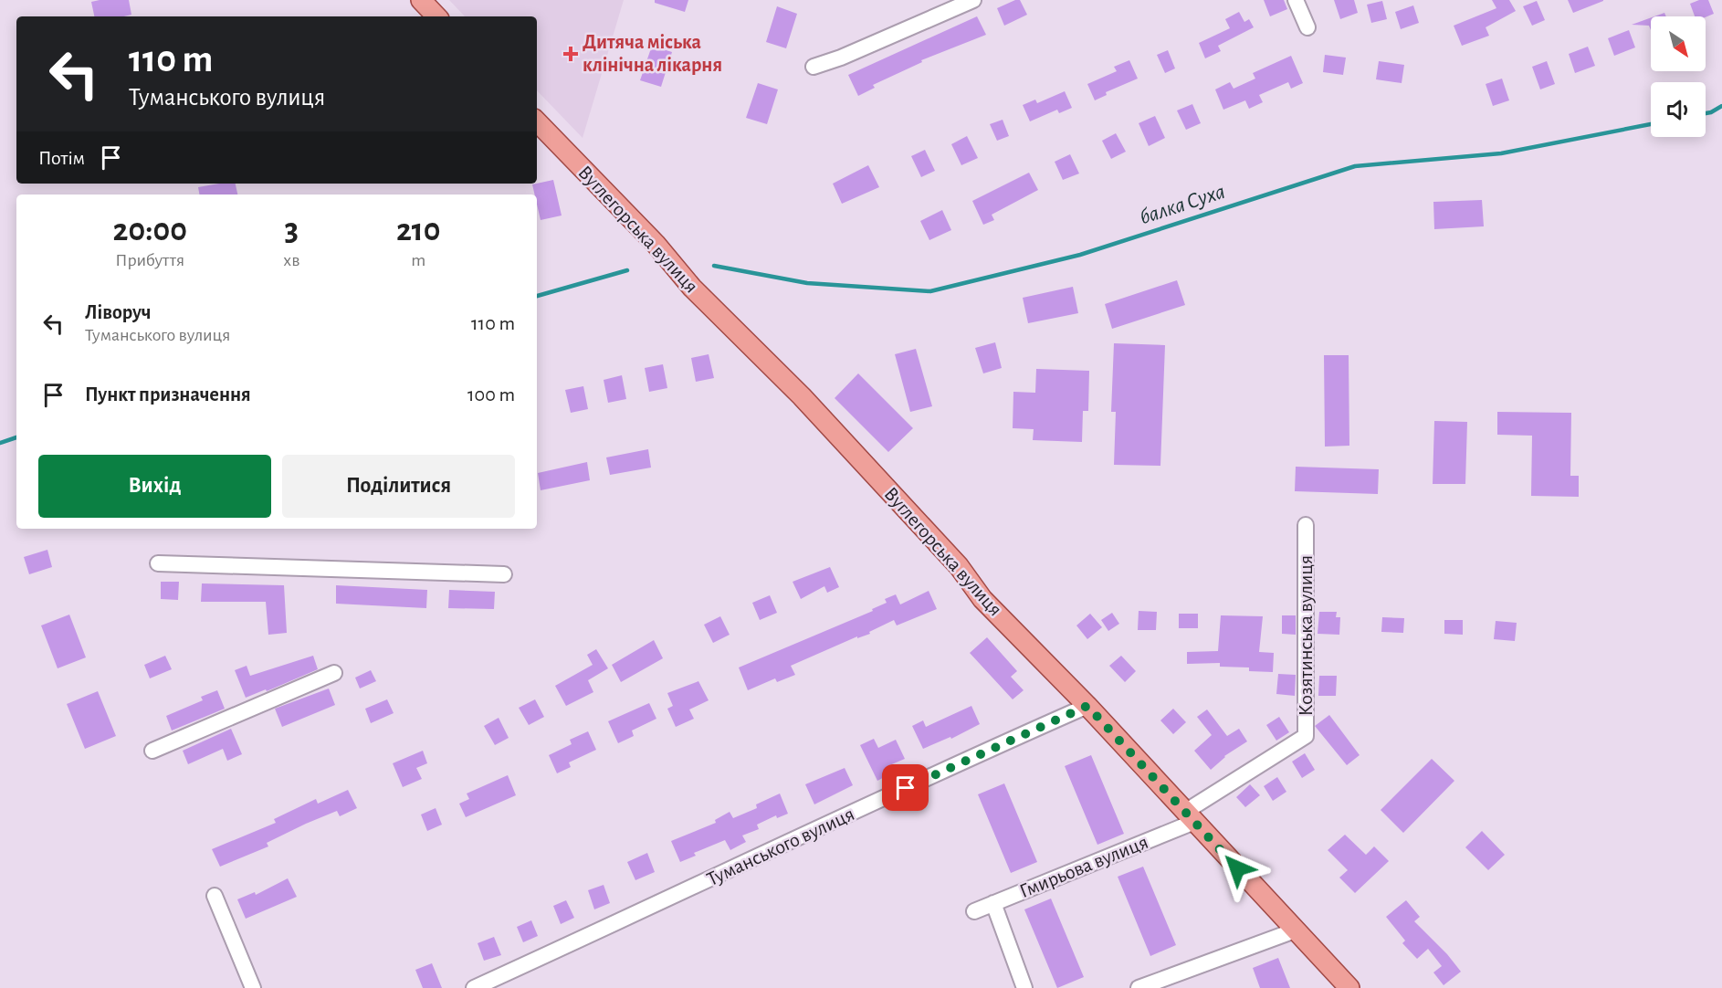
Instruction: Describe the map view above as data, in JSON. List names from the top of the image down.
{
  "streets": {
    "main road": ["Вуглегорська вулиця"],
    "street": ["Козятинська вулиця", "Туманського вулиця", "Гмирьова вулиця"]
  },
  "crossings": [
    ["Вуглегорська вулиця", "Козятинська вулиця"],
    ["Вуглегорська вулиця", "Туманського вулиця"],
    ["Вуглегорська вулиця", "Гмирьова вулиця"],
    ["Козятинська вулиця", "Гмирьова вулиця"]
  ],
  "water": ["балка Суха"],
  "places": {
    "health": ["Дитяча міська клінічна лікарня"]
  },
  "north": "bottom right",
  "page": {
    "turn": ["110 m", "Туманського вулиця"],
    "then": "Потім",
    "eta": [
      "20:00",
      "Прибуття",
      "3",
      "хв",
      "210",
      "m"
    ],
    "list": [
      {
        "name": "Ліворуч",
        "note": "Туманського вулиця",
        "value": "110 m"
      },
      {
        "name": "Пункт призначення",
        "value": "100 m"
      }
    ],
    "buttons": ["Вихід", "Поділитися"]
  }
}
